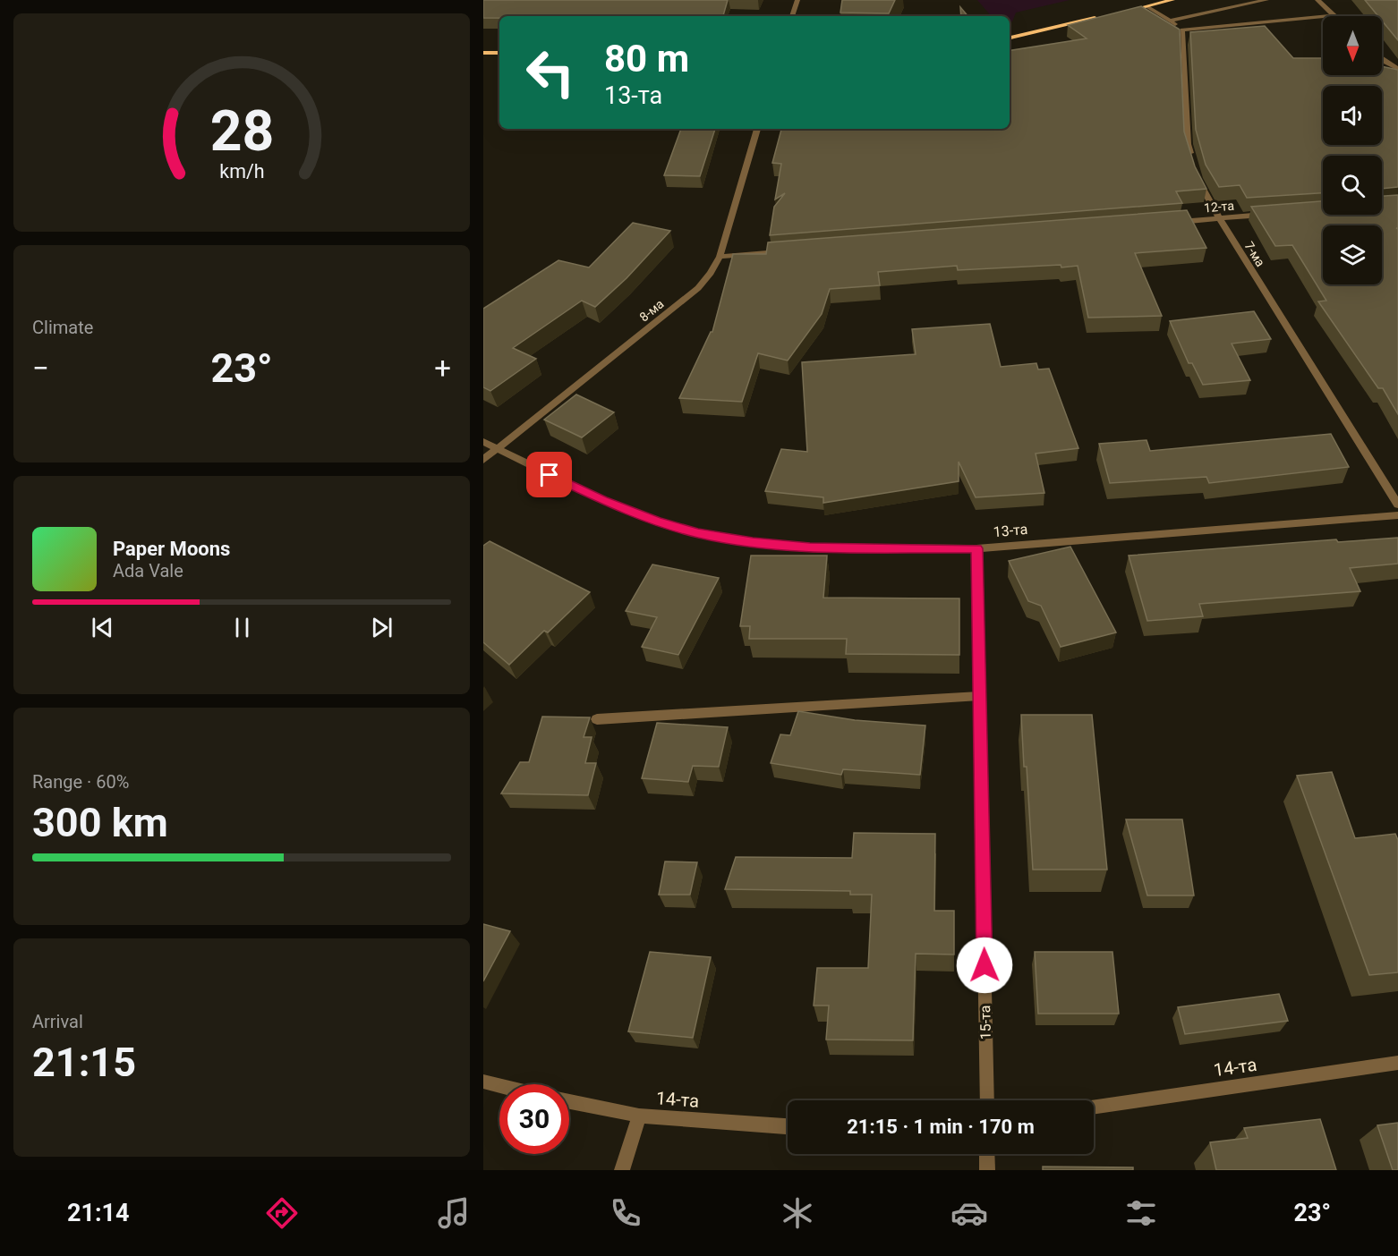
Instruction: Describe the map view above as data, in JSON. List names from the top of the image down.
{
  "streets": {
    "street": [
      "12-та",
      "7-ма",
      "8-ма",
      "13-та",
      "15-та",
      "14-та"
    ]
  },
  "crossings": [
    ["12-та", "7-ма"],
    ["8-ма", "13-та"],
    ["13-та", "15-та"]
  ],
  "north": "bottom",
  "page": {
    "turn": ["80 m", "13-та"],
    "tile": [
      "Climate",
      ["Range · 60%", "300 km"],
      ["Arrival", "21:15"]
    ],
    "heat": ["−", "23°", "+"],
    "song": ["Paper Moons", "Ada Vale"],
    "limit": "30",
    "trip": "21:15 · 1 min · 170 m",
    "tabs": ["21:14", "23°"],
    "gauge": ["28", "km/h"]
  }
}
